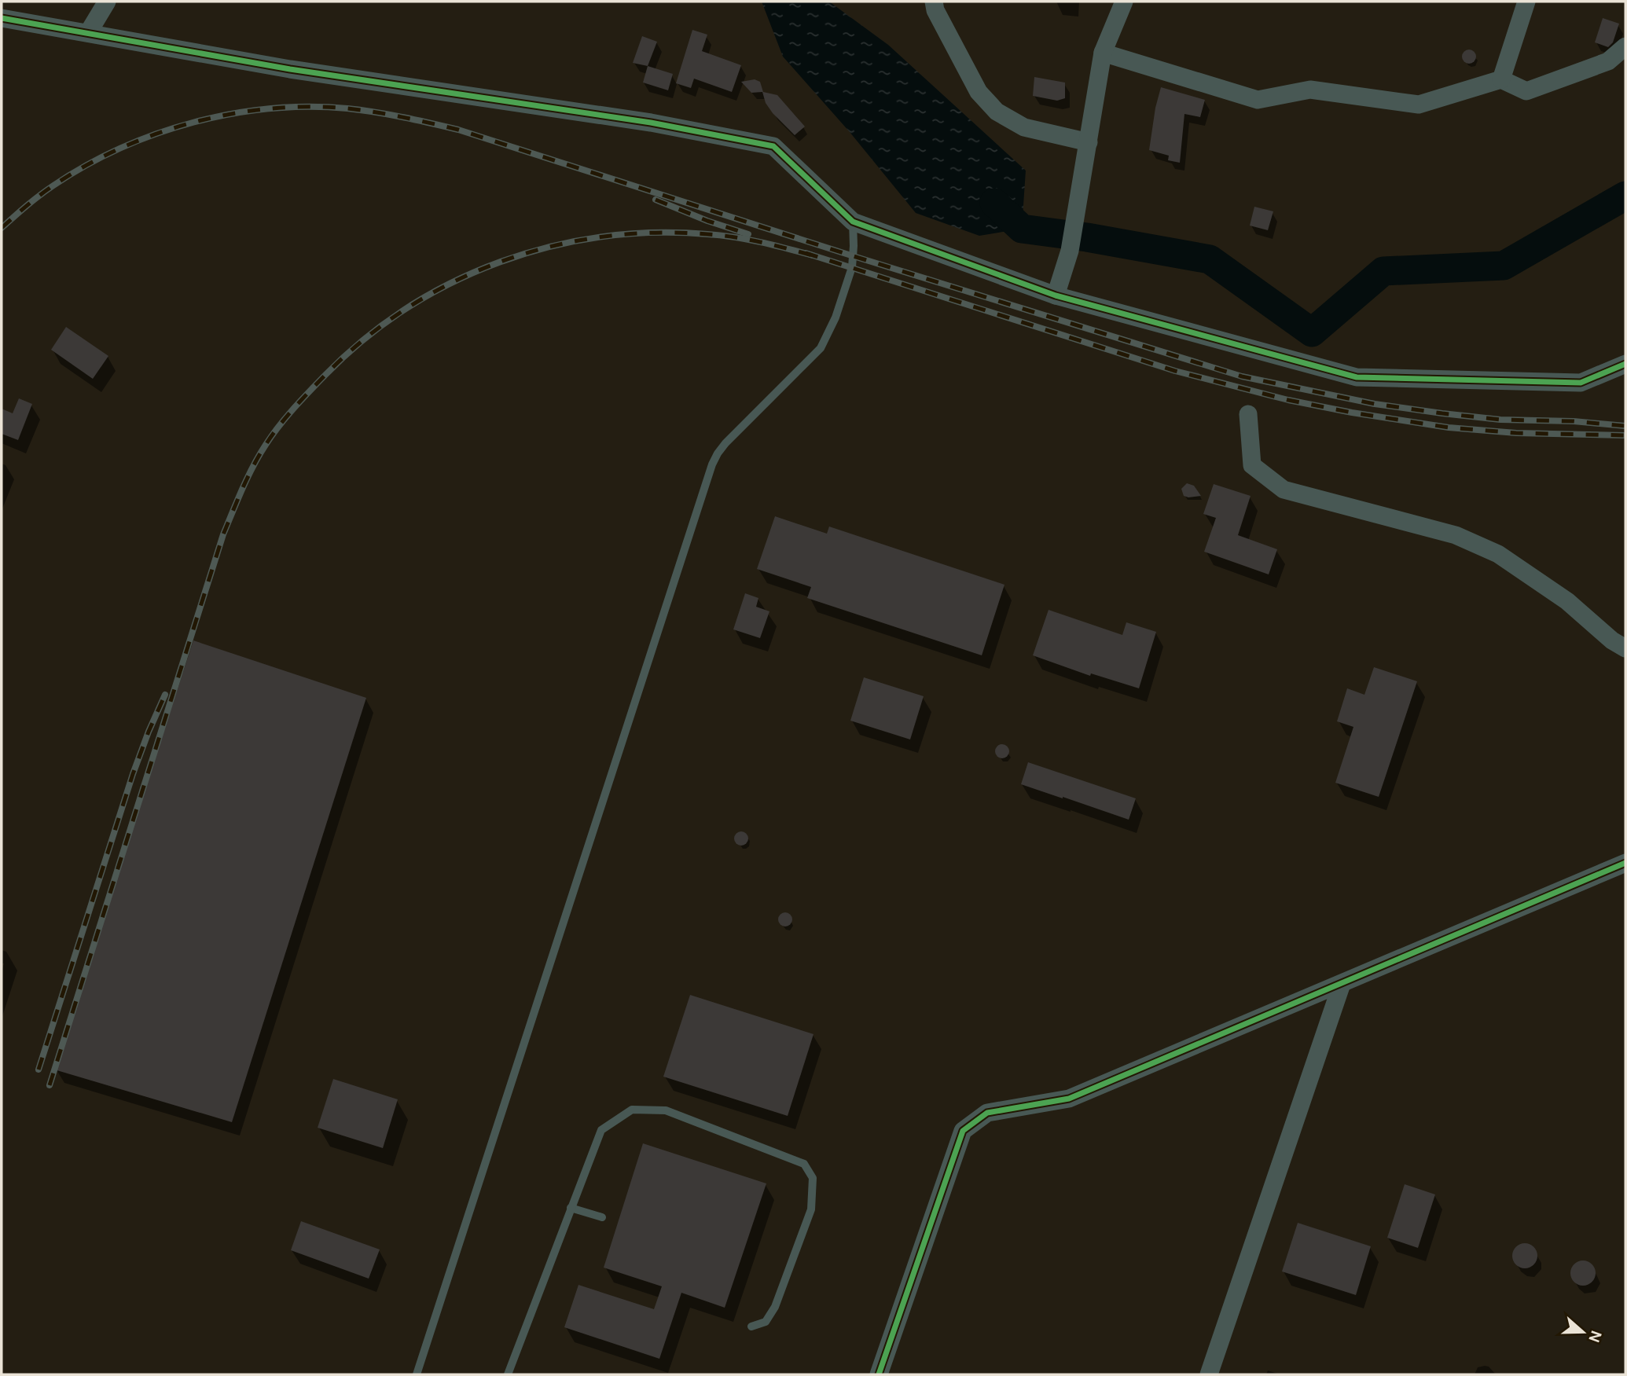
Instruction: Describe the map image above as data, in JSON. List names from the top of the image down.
{
  "north": "right"
}
